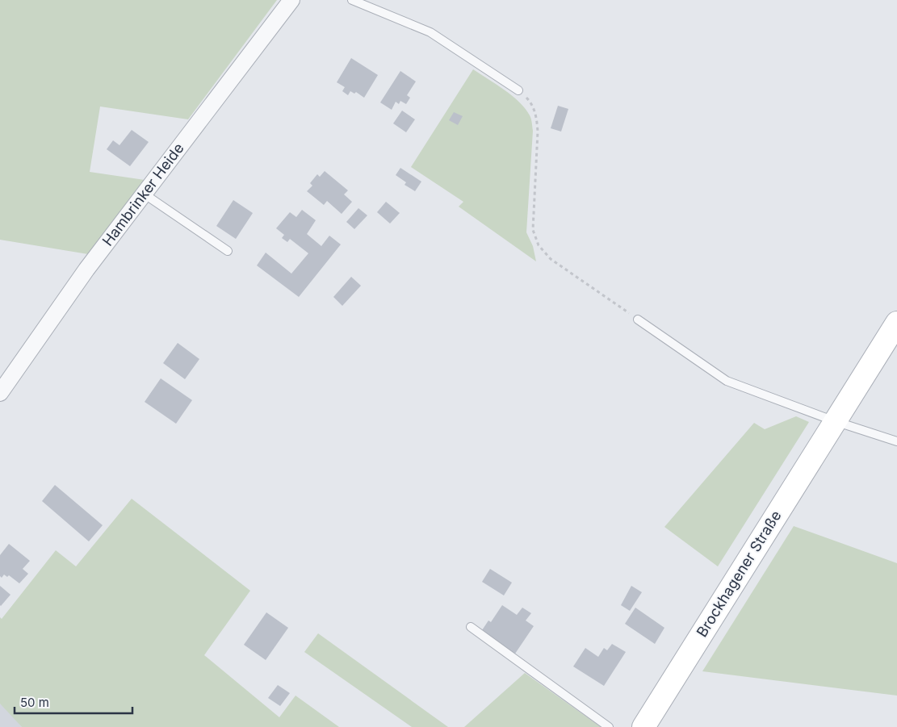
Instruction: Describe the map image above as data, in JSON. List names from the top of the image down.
{
  "streets": {
    "main road": ["Brockhagener Straße"],
    "street": ["Hambrinker Heide"]
  },
  "scale_bar": "50 m"
}
